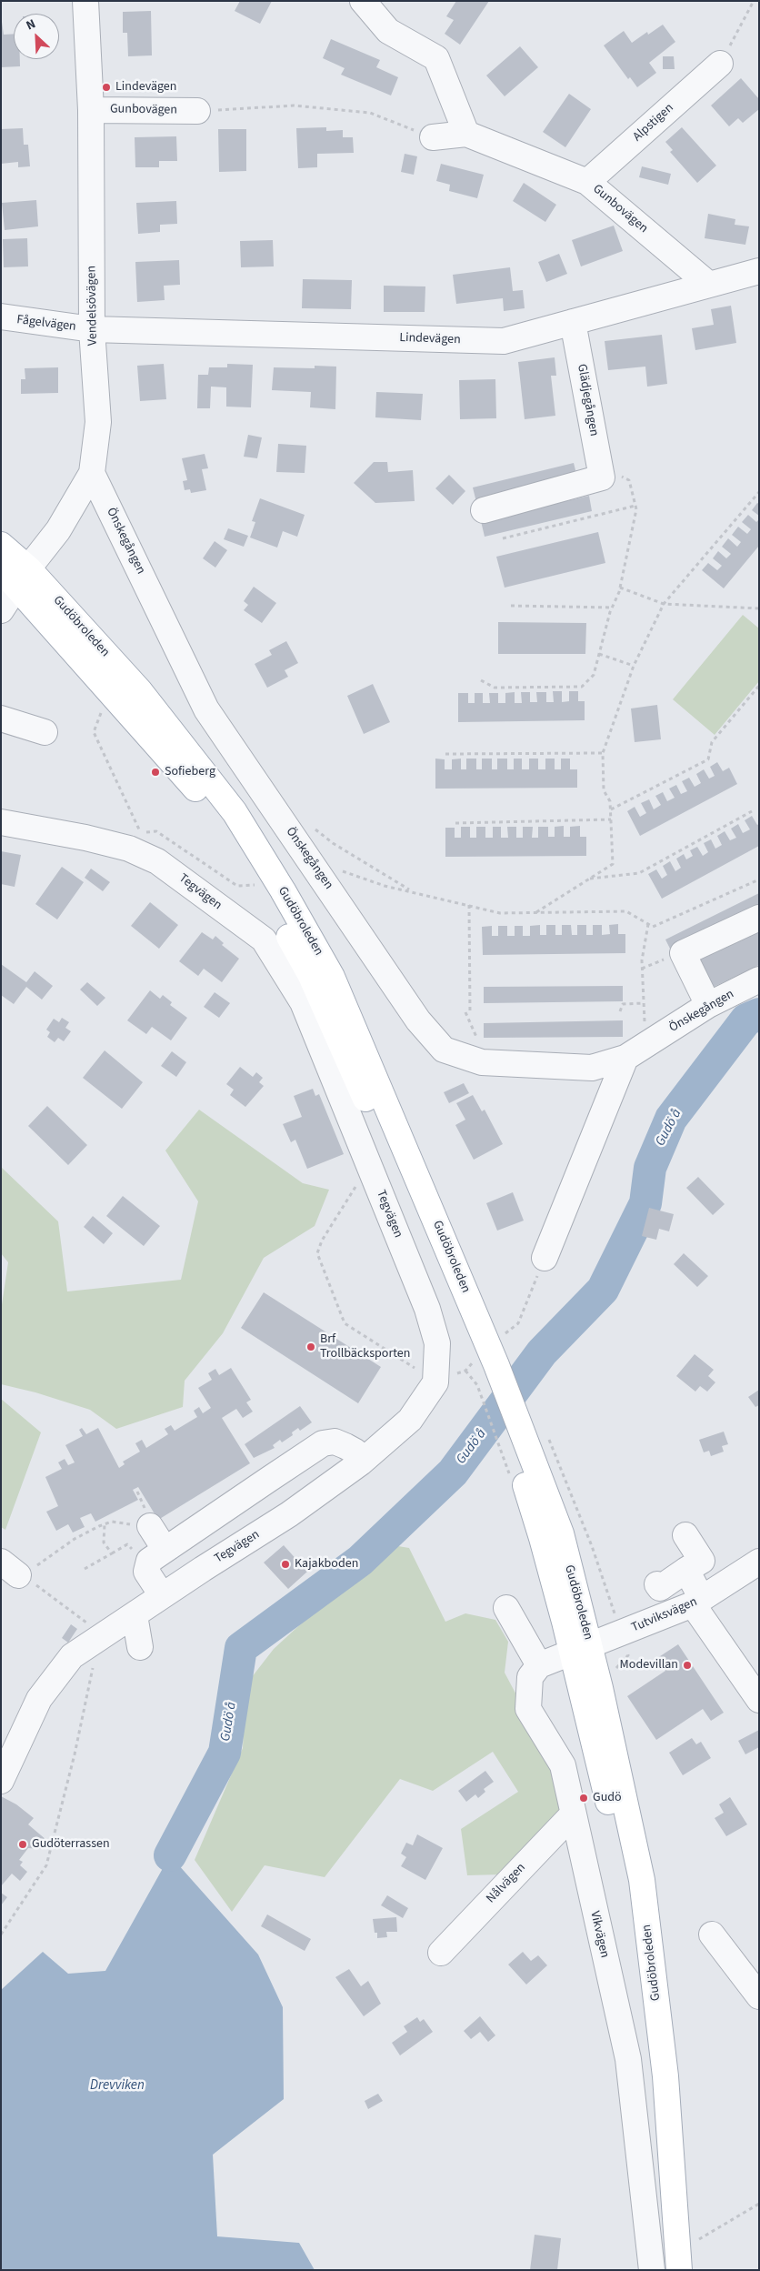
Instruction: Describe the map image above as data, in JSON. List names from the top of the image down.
{
  "streets": {
    "main road": ["Gudöbroleden"],
    "street": [
      "Gunbovägen",
      "Alpstigen",
      "Vendelsövägen",
      "Fågelvägen",
      "Lindevägen",
      "Glädjegången",
      "Önskegången",
      "Tegvägen",
      "Tutviksvägen",
      "Nålvägen",
      "Vikvägen"
    ]
  },
  "crossings": [
    ["Gunbovägen", "Alpstigen"],
    ["Gunbovägen", "Vendelsövägen"],
    ["Gunbovägen", "Lindevägen"],
    ["Vendelsövägen", "Fågelvägen"],
    ["Vendelsövägen", "Lindevägen"],
    ["Vendelsövägen", "Önskegången"],
    ["Vendelsövägen", "Gudöbroleden"],
    ["Fågelvägen", "Lindevägen"],
    ["Lindevägen", "Glädjegången"],
    ["Gudöbroleden", "Tutviksvägen"],
    ["Nålvägen", "Vikvägen"]
  ],
  "water": ["Gudö å", "Drevviken"],
  "places": [
    "Lindevägen",
    "Sofieberg",
    "Brf Trollbäcksporten",
    "Kajakboden",
    "Modevillan",
    "Gudö",
    "Gudöterrassen"
  ],
  "north": "top left"
}
